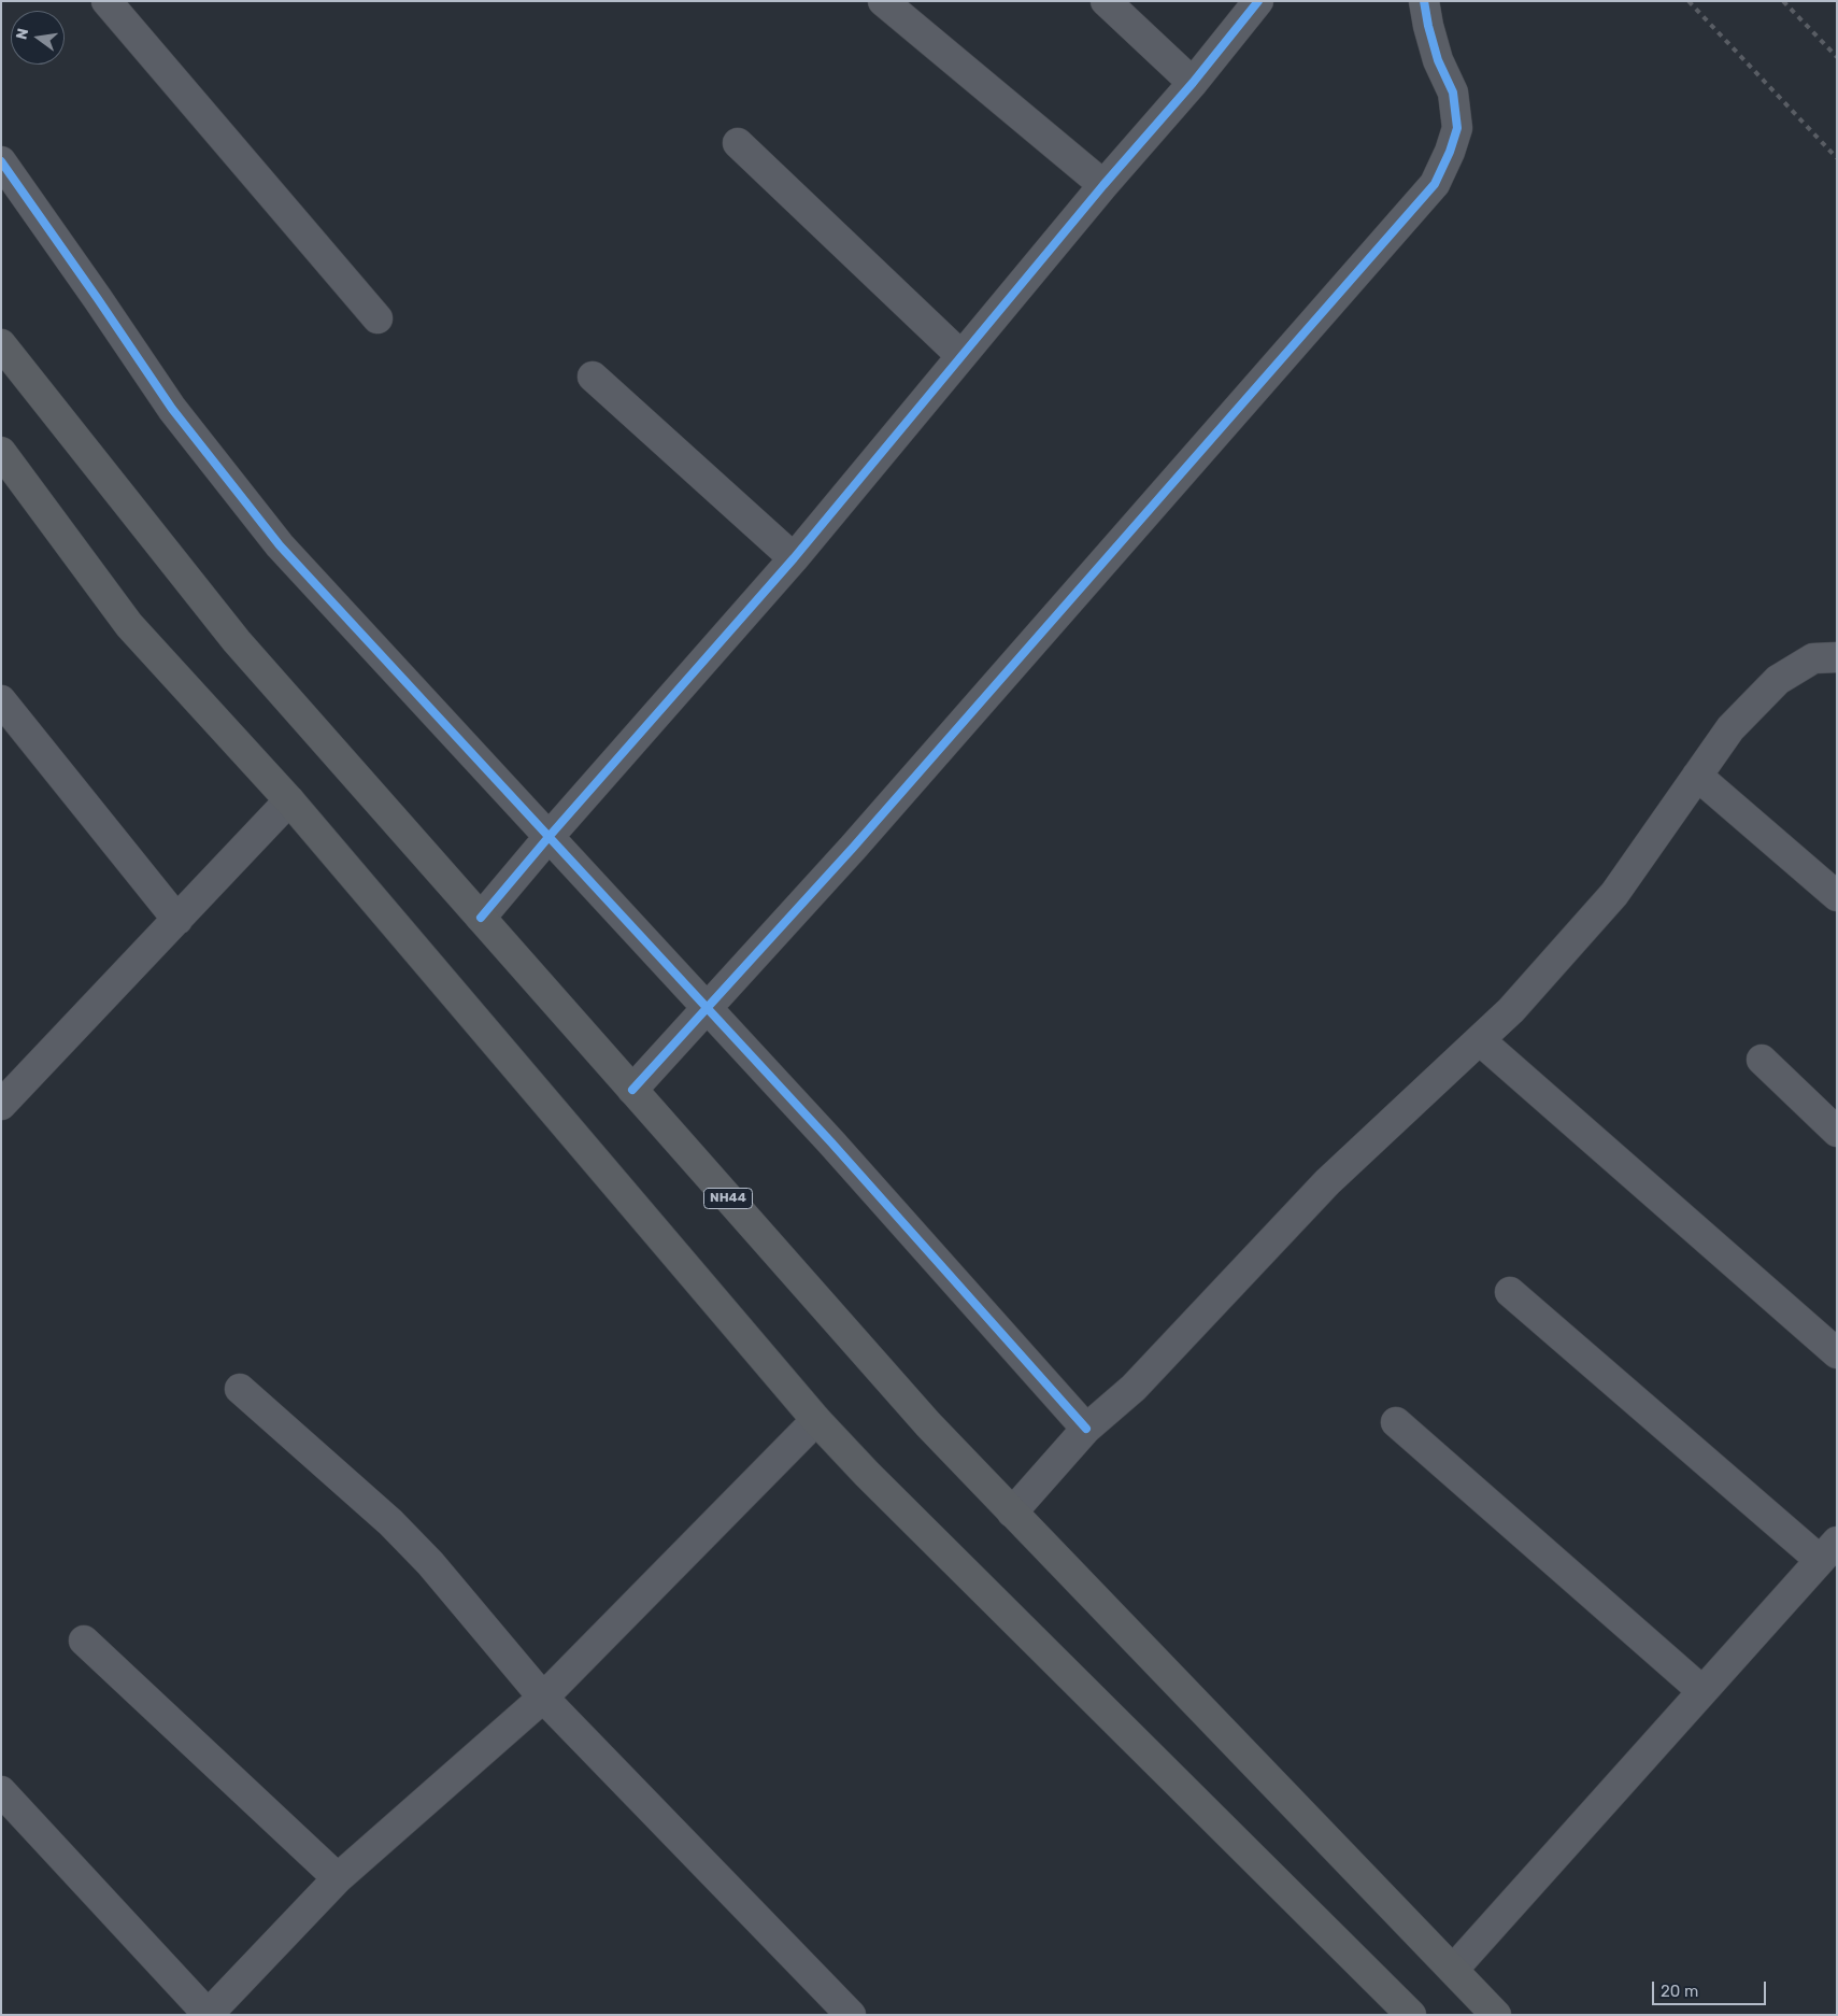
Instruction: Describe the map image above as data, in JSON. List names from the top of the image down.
{
  "streets": {
    "highway": ["NH44"]
  },
  "scale_bar": "20 m",
  "north": "left"
}
